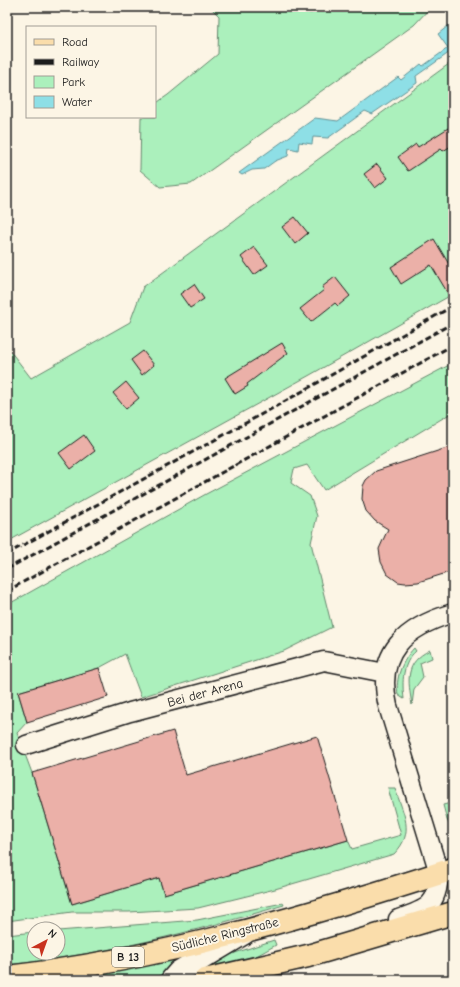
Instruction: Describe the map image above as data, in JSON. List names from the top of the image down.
{
  "streets": {
    "main road": ["Südliche Ringstraße", "B 13"],
    "street": ["Bei der Arena"]
  },
  "legend": [
    "Road",
    "Railway",
    "Park",
    "Water"
  ],
  "north": "top right"
}
